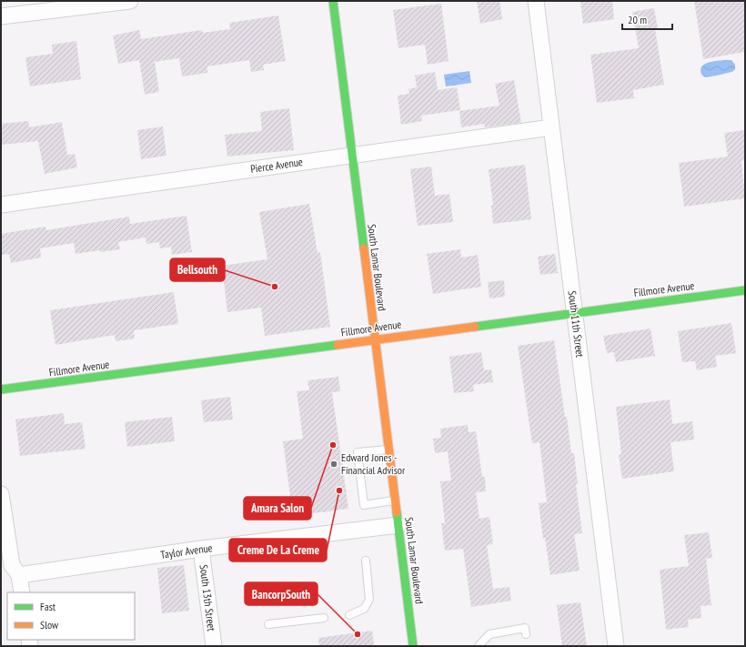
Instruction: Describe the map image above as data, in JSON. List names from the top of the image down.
{
  "streets": {
    "street": [
      "Pierce Avenue",
      "South Lamar Boulevard",
      "Fillmore Avenue",
      "South 11th Street",
      "Taylor Avenue",
      "South 13th Street"
    ]
  },
  "crossings": [
    ["Pierce Avenue", "South Lamar Boulevard"],
    ["Pierce Avenue", "South 11th Street"],
    ["South Lamar Boulevard", "Fillmore Avenue"],
    ["South Lamar Boulevard", "Taylor Avenue"],
    ["Fillmore Avenue", "South 11th Street"],
    ["Taylor Avenue", "South 13th Street"]
  ],
  "places": [
    "Bellsouth",
    "Amara Salon",
    "Edward Jones - Financial Advisor",
    "Creme De La Creme",
    "BancorpSouth"
  ],
  "legend": ["Fast", "Slow"],
  "scale_bar": "20 m"
}
